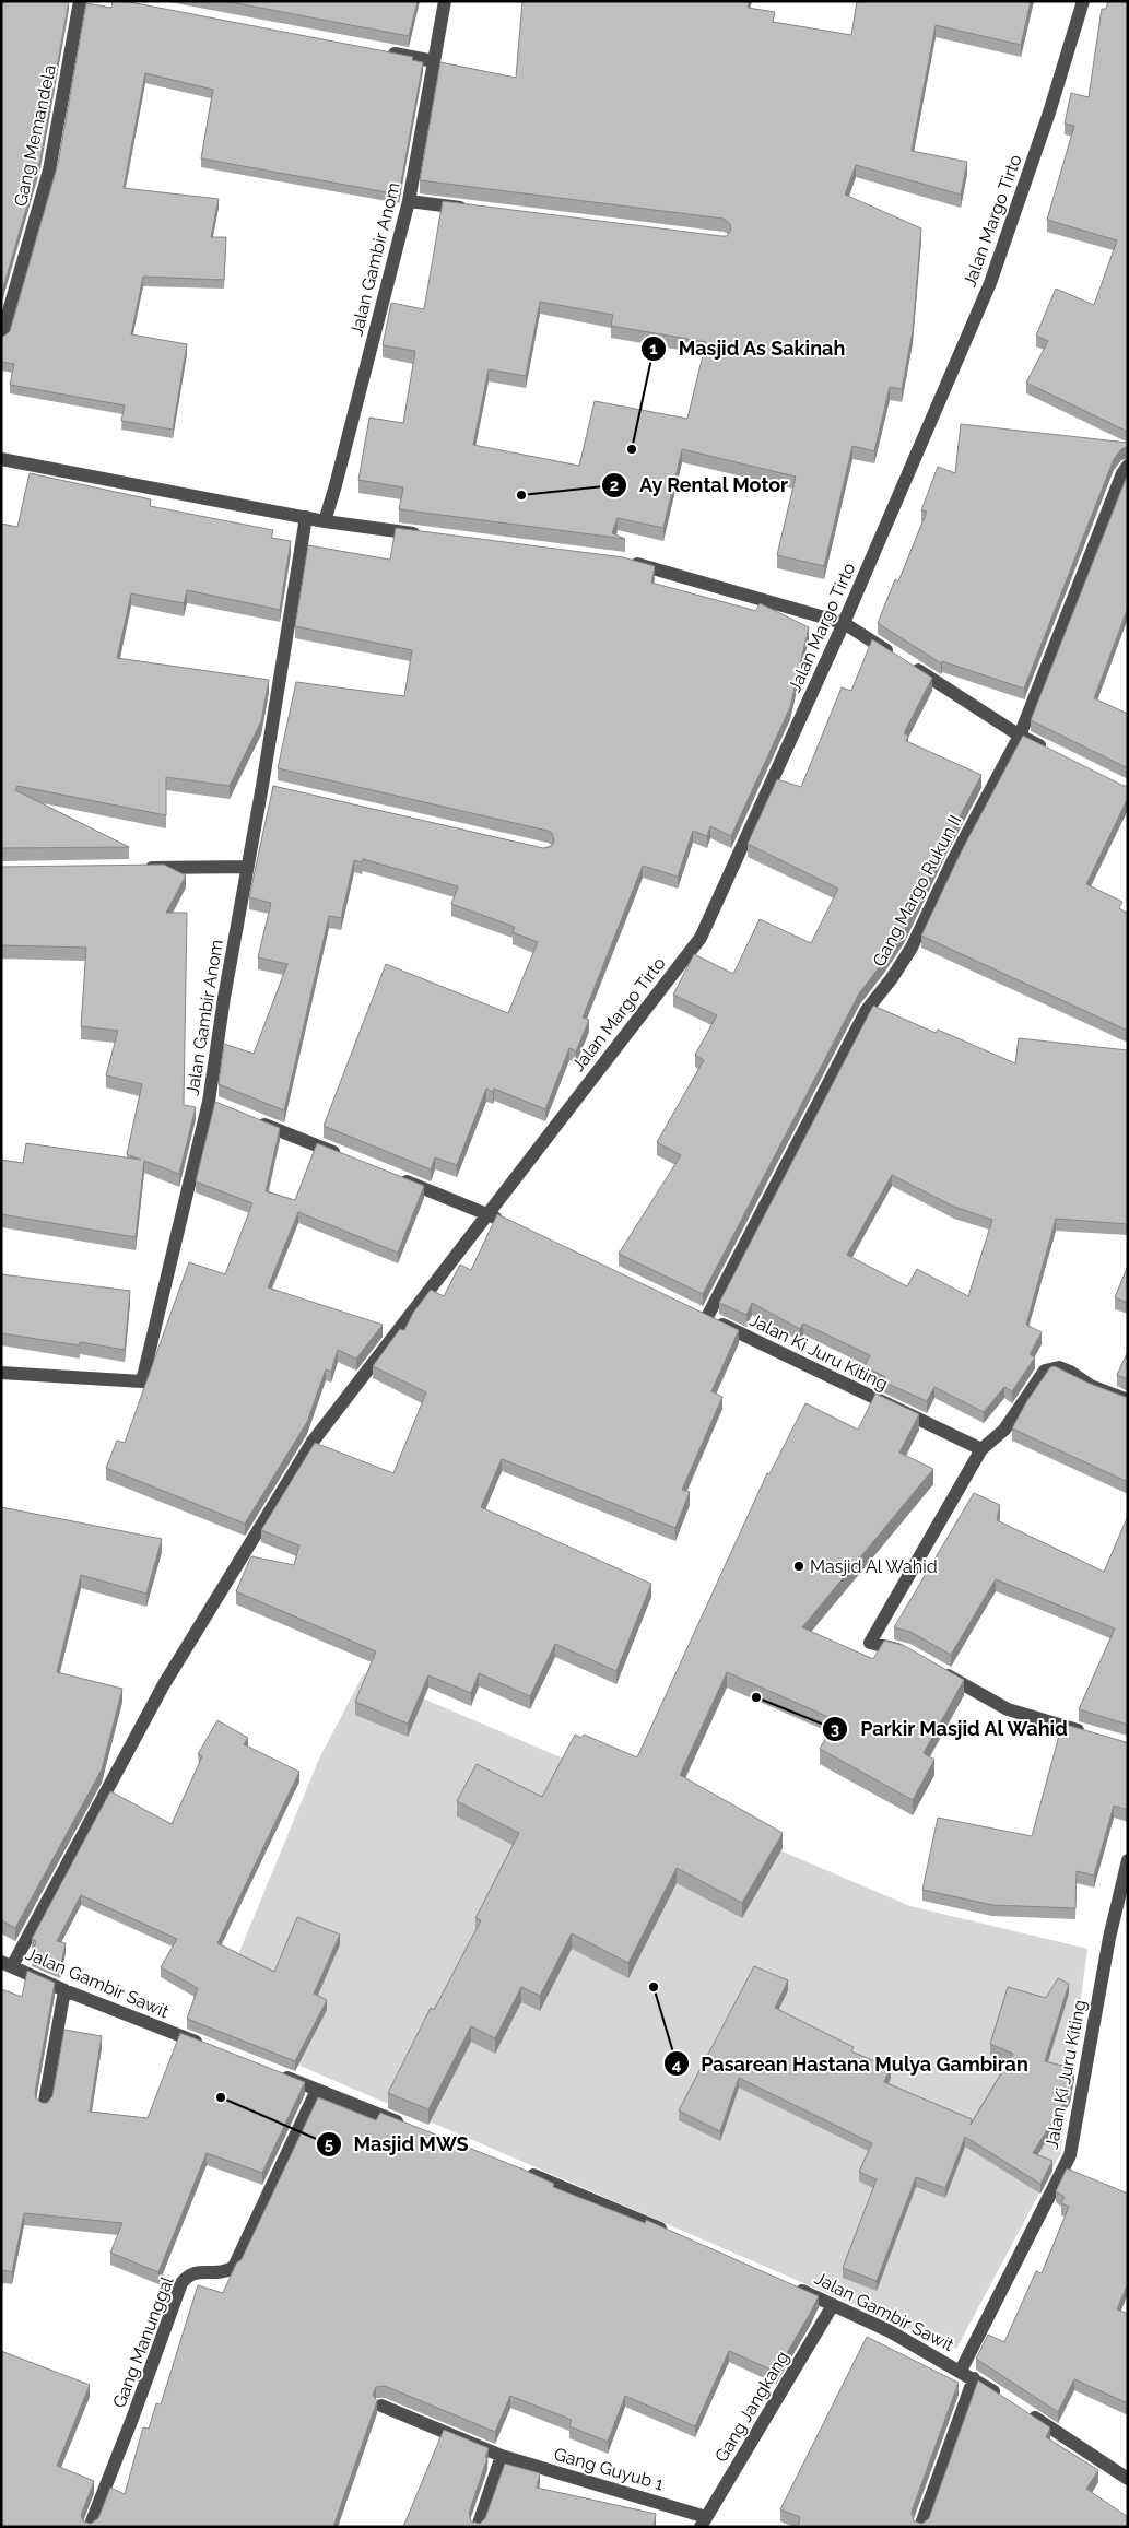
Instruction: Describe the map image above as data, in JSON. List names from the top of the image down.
{
  "streets": {
    "street": [
      "Gang Memandela",
      "Jalan Margo Tirto",
      "Jalan Gambir Anom",
      "Gang Margo Rukun II",
      "Jalan Ki Juru Kiting",
      "Jalan Gambir Sawit",
      "Gang Manunggal",
      "Gang Jangkang",
      "Gang Guyub 1"
    ]
  },
  "crossings": [
    ["Jalan Margo Tirto", "Jalan Gambir Sawit"],
    ["Gang Margo Rukun II", "Jalan Ki Juru Kiting"],
    ["Jalan Ki Juru Kiting", "Jalan Gambir Sawit"],
    ["Jalan Gambir Sawit", "Gang Jangkang"],
    ["Gang Jangkang", "Gang Guyub 1"]
  ],
  "places": [
    "Masjid As Sakinah",
    "Ay Rental Motor",
    "Masjid Al Wahid",
    "Parkir Masjid Al Wahid",
    "Pasarean Hastana Mulya Gambiran",
    "Masjid MWS"
  ]
}
